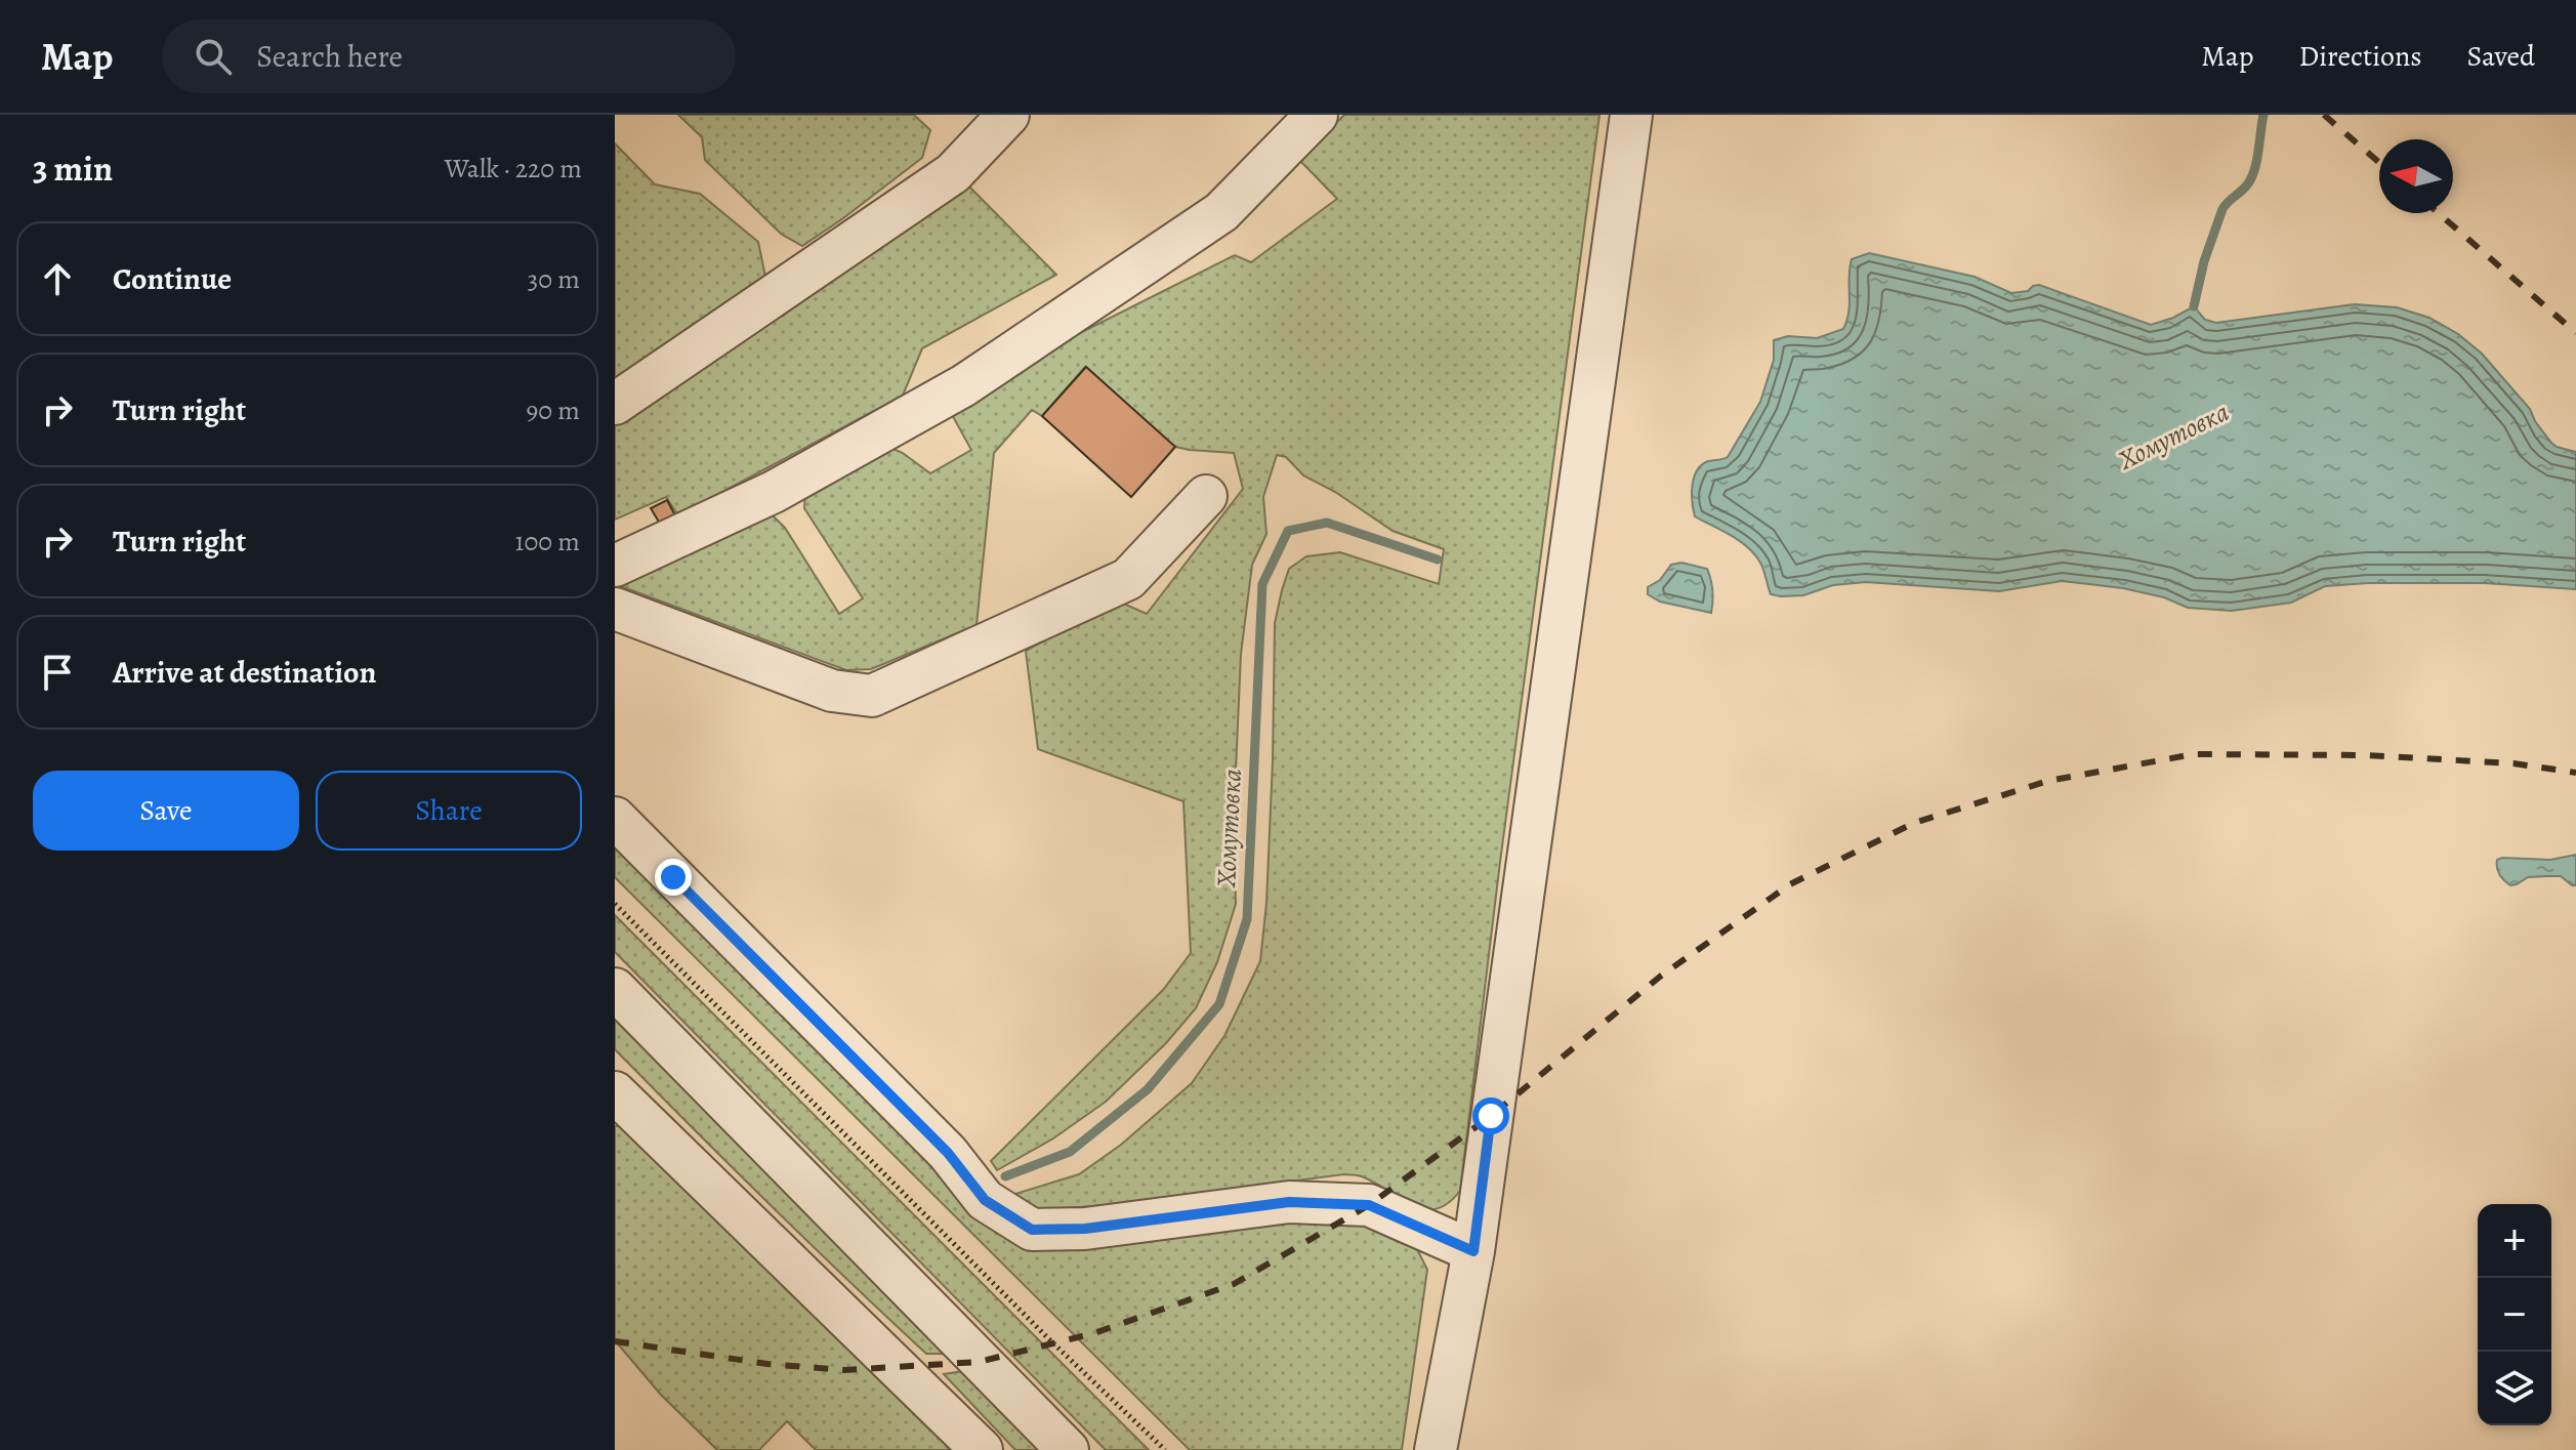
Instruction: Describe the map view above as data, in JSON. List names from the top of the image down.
{
  "water": ["Хомутовка"],
  "north": "left",
  "page": {
    "header": "Map",
    "search": "Search here",
    "nav": ["Map", "Directions", "Saved"],
    "heading": ["3 min", "Walk · 220 m"],
    "list": [
      ["Continue", "30 m"],
      ["Turn right", "90 m"],
      ["Turn right", "100 m"],
      "Arrive at destination"
    ],
    "buttons": ["Save", "Share"],
    "map_buttons": ["+", "−"]
  }
}
